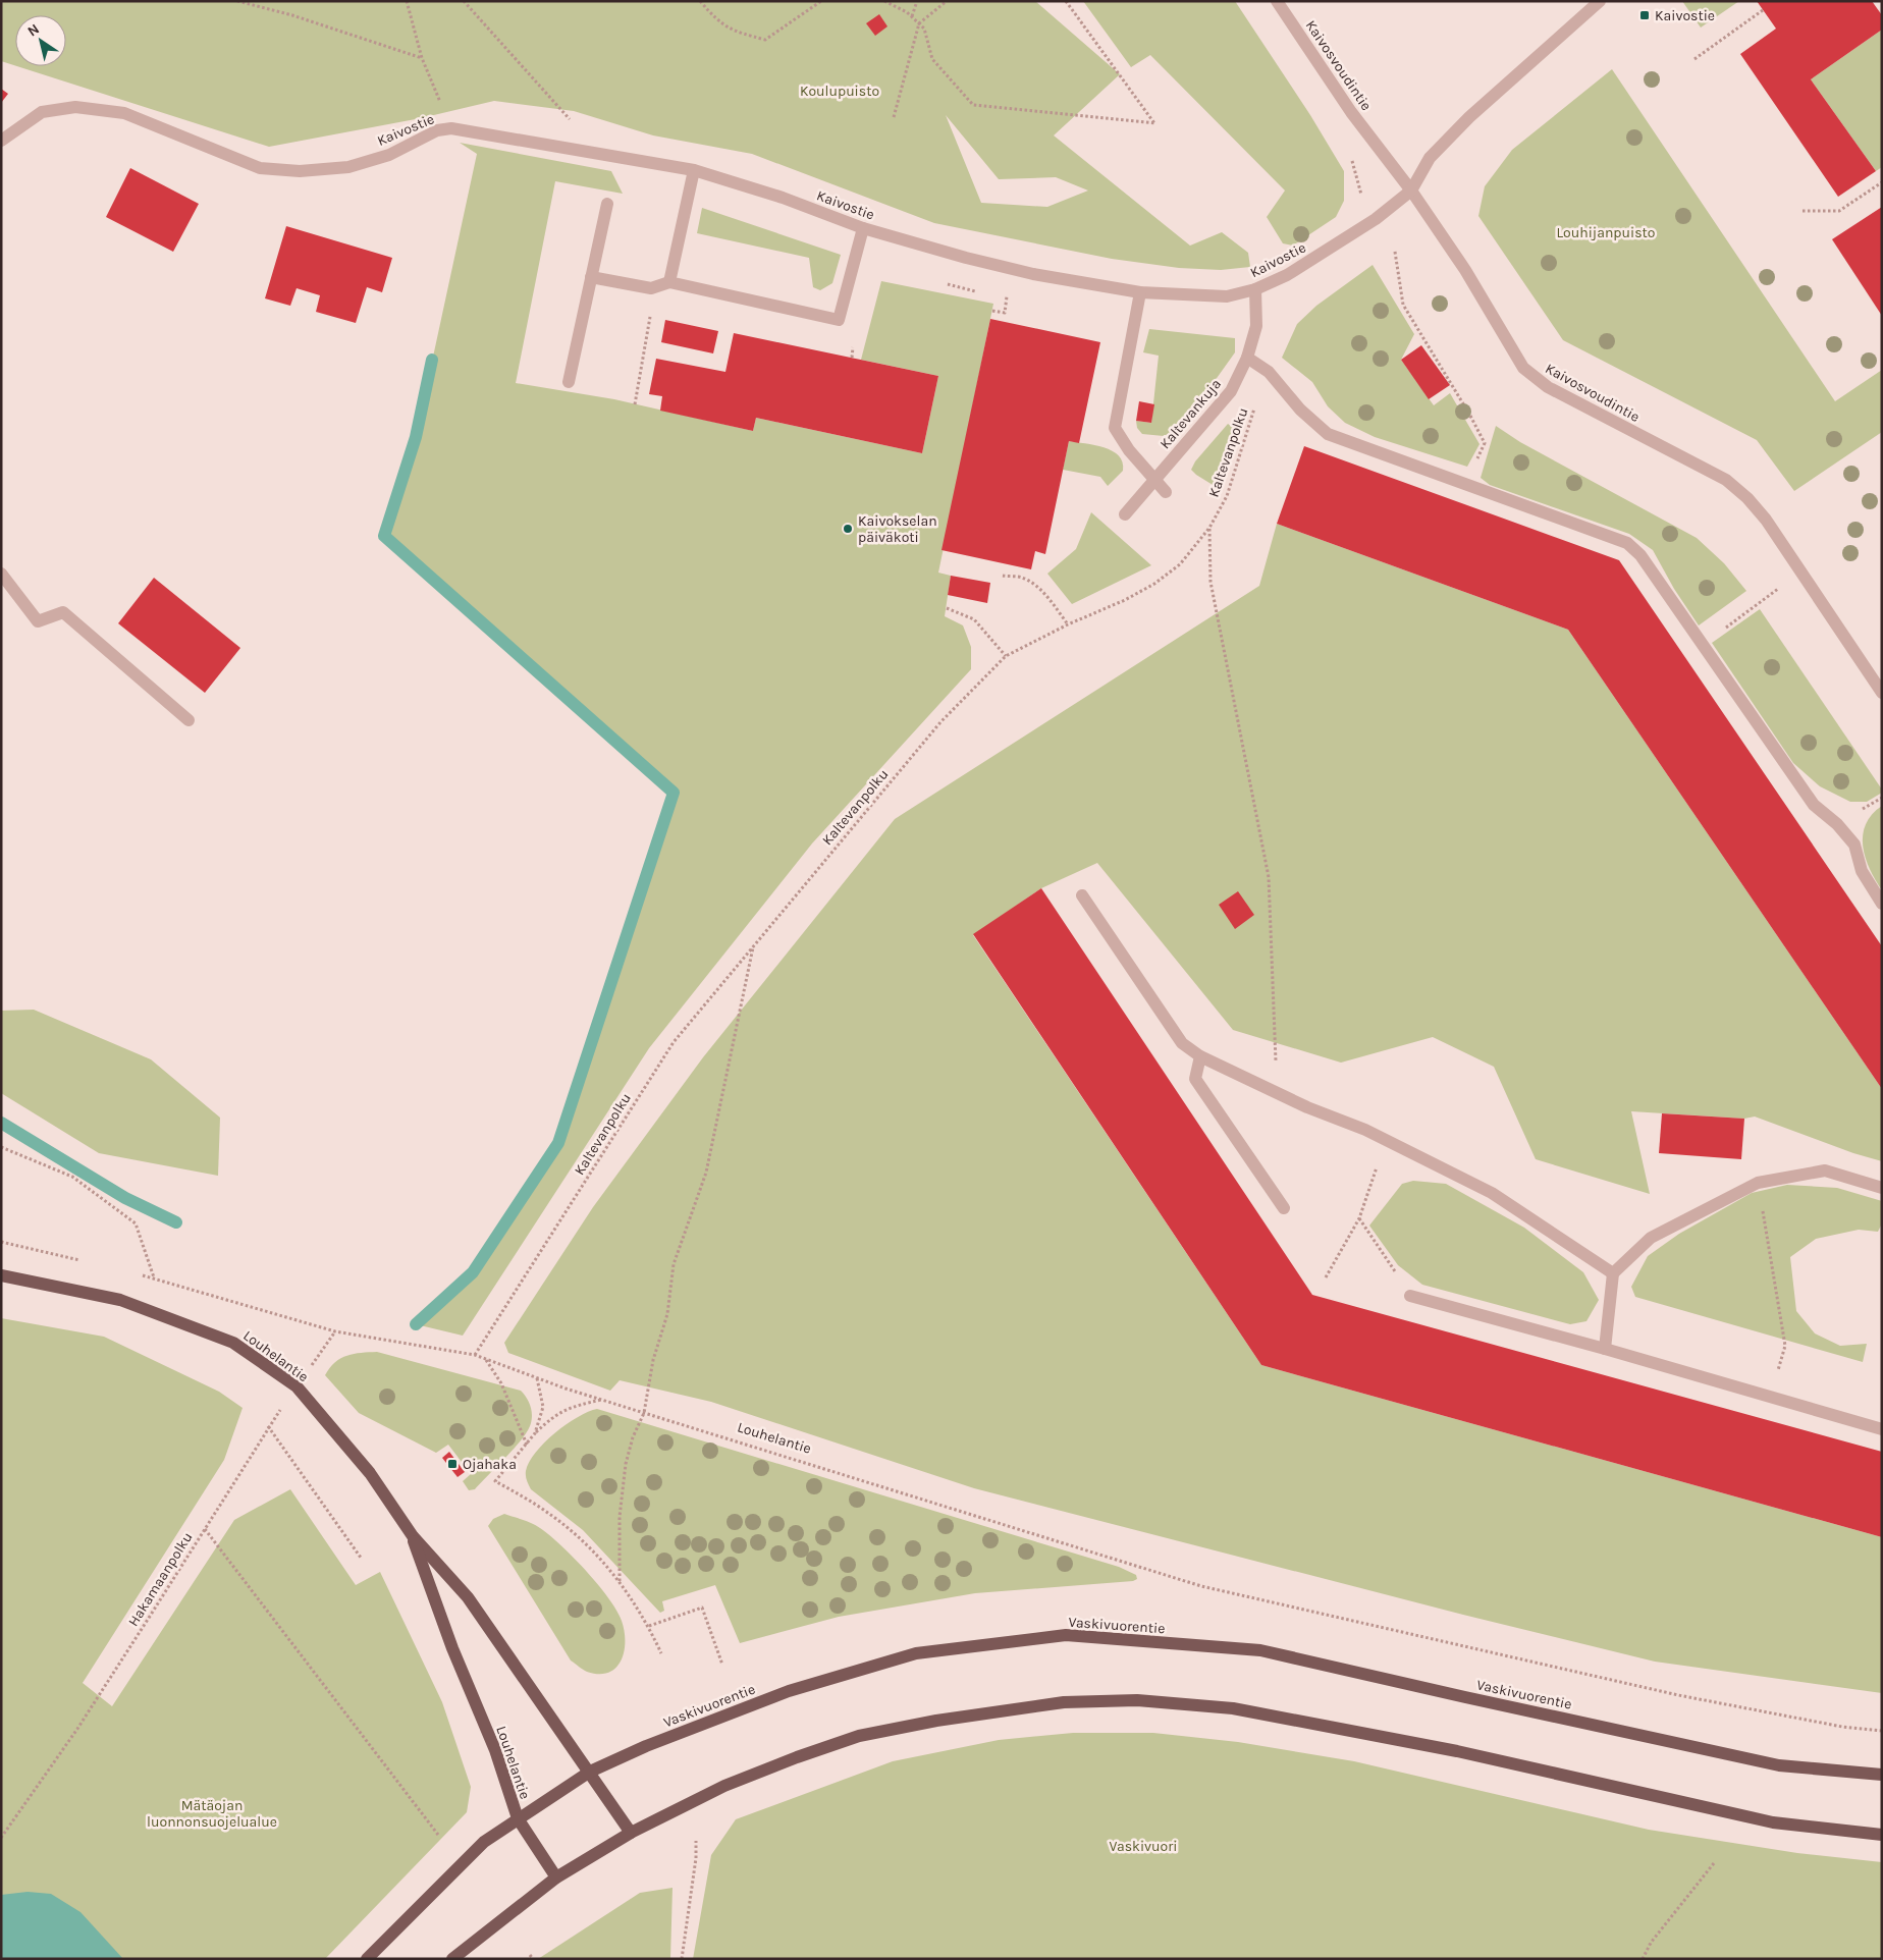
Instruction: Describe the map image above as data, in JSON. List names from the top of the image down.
{
  "streets": {
    "main road": ["Louhelantie", "Vaskivuorentie"],
    "street": ["Kaivosvoudintie", "Kaivostie", "Kaltevankuja"],
    "path": ["Kaltevanpolku", "Hakamaanpolku"]
  },
  "crossings": [
    ["Kaivosvoudintie", "Kaivostie"],
    ["Kaivostie", "Kaltevankuja"],
    ["Kaltevanpolku", "Louhelantie"],
    ["Louhelantie", "Hakamaanpolku"],
    ["Louhelantie", "Vaskivuorentie"]
  ],
  "parks": [
    "Koulupuisto",
    "Louhijanpuisto",
    "Mätäojan luonnonsuojelualue",
    "Vaskivuori"
  ],
  "places": {
    "transit": ["Kaivostie", "Ojahaka"],
    "other": ["Kaivokselan päiväkoti"]
  },
  "north": "top left"
}
